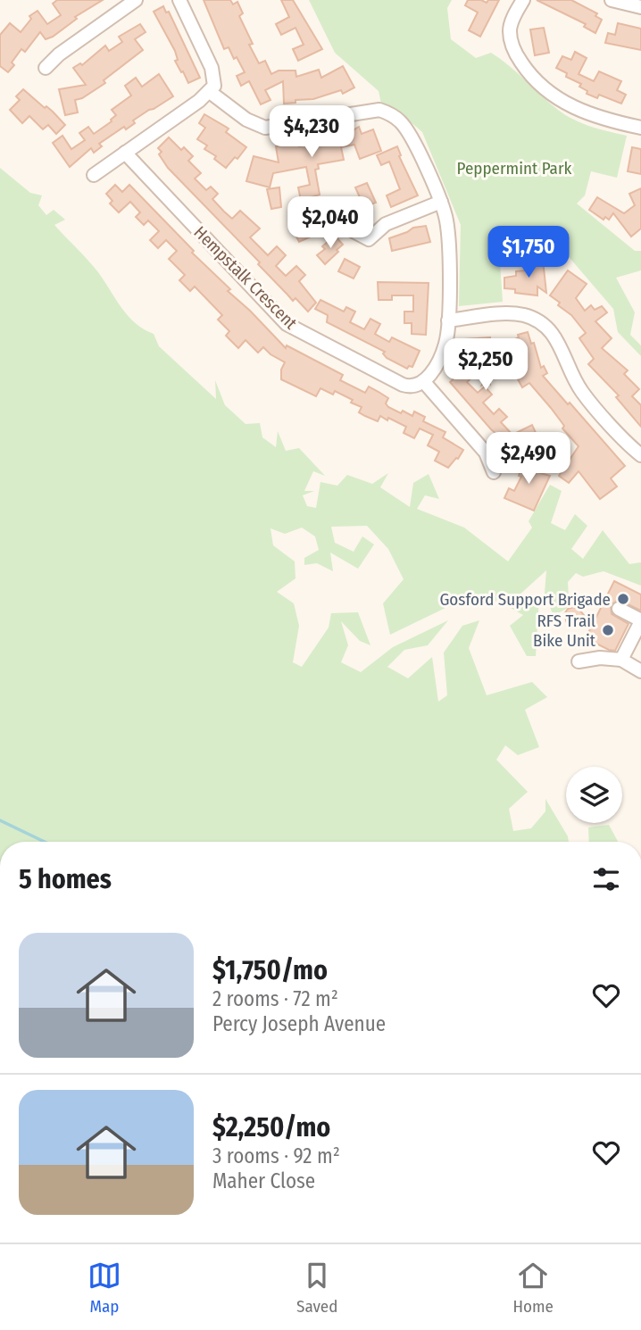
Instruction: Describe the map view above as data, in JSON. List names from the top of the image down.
{
  "streets": {
    "street": ["Hempstalk Crescent"]
  },
  "parks": ["Peppermint Park"],
  "places": ["Gosford Support Brigade", "RFS Trail Bike Unit"],
  "page": {
    "price": [
      "$4,230",
      "$2,040",
      "$1,750",
      "$2,250",
      "$2,490"
    ],
    "heading": "5 homes",
    "list": [
      {
        "name": "$1,750/mo",
        "note": "2 rooms · 72 m² · Percy Joseph Avenue"
      },
      {
        "name": "$2,250/mo",
        "note": "3 rooms · 92 m² · Maher Close"
      }
    ],
    "tabs": ["Map", "Saved", "Home"]
  }
}
